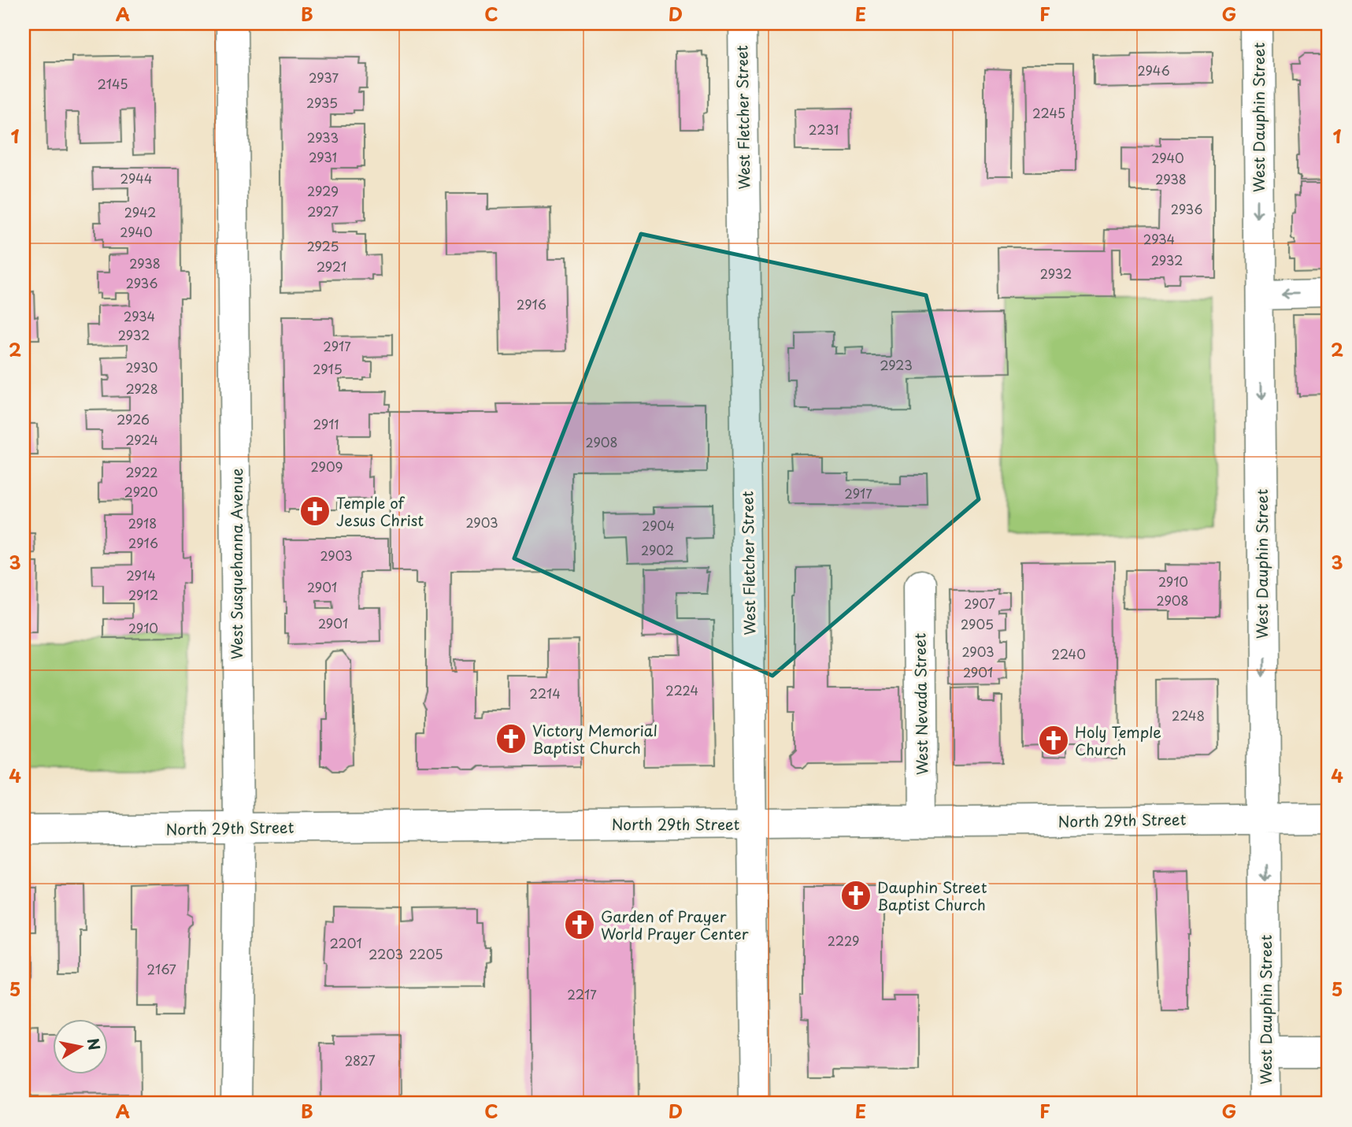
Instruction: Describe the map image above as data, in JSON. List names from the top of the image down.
{
  "streets": {
    "street": [
      "West Fletcher Street",
      "West Dauphin Street",
      "West Susquehanna Avenue",
      "West Nevada Street",
      "North 29th Street"
    ]
  },
  "crossings": [
    ["West Fletcher Street", "North 29th Street"],
    ["West Dauphin Street", "North 29th Street"],
    ["West Susquehanna Avenue", "North 29th Street"],
    ["West Nevada Street", "North 29th Street"]
  ],
  "one_way": ["West Dauphin Street"],
  "places": {
    "church": [
      "Temple of Jesus Christ",
      "Victory Memorial Baptist Church",
      "Holy Temple Church",
      "Dauphin Street Baptist Church",
      "Garden of Prayer World Prayer Center"
    ]
  },
  "house_numbers": [
    "2946",
    "2937",
    "2145",
    "2935",
    "2245",
    "2231",
    "2933",
    "2931",
    "2940",
    "2944",
    "2938",
    "2929",
    "2936",
    "2927",
    "2942",
    "2940",
    "2934",
    "2925",
    "2932",
    "2938",
    "2921",
    "2932",
    "2936",
    "2916",
    "2934",
    "2932",
    "2917",
    "2923",
    "2930",
    "2915",
    "2928",
    "2926",
    "2911",
    "2924",
    "2908",
    "2909",
    "2922",
    "2920",
    "2917",
    "2903",
    "2918",
    "2904",
    "2916",
    "2902",
    "2903",
    "2914",
    "2910",
    "2901",
    "2912",
    "2908",
    "2907",
    "2901",
    "2905",
    "2910",
    "2903",
    "2240",
    "2901",
    "2224",
    "2214",
    "2248",
    "2229",
    "2201",
    "2203",
    "2205",
    "2167",
    "2217",
    "2827"
  ],
  "north": "right",
  "grid": {
    "columns": [
      "A",
      "B",
      "C",
      "D",
      "E",
      "F",
      "G"
    ],
    "rows": [
      "1",
      "2",
      "3",
      "4",
      "5"
    ]
  }
}
